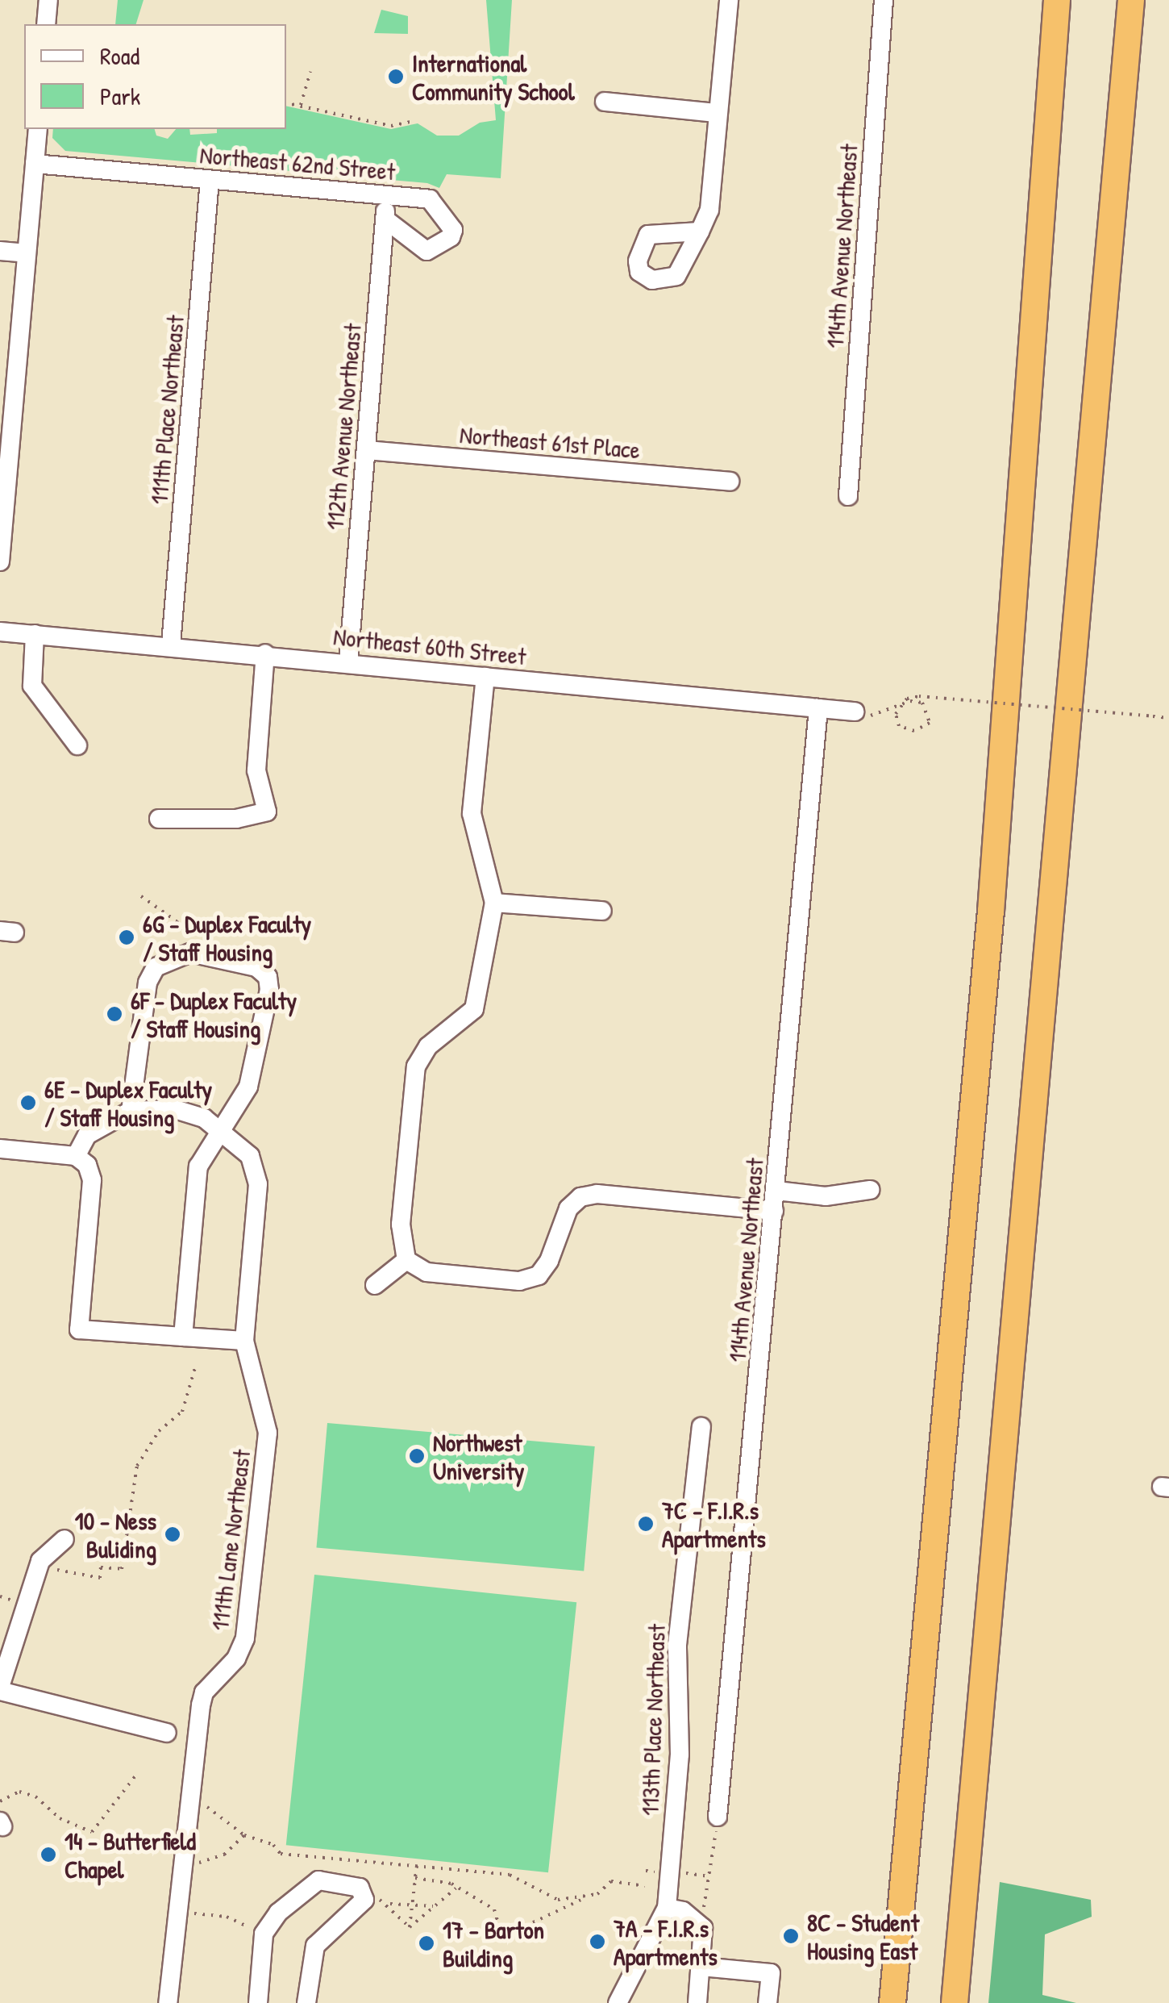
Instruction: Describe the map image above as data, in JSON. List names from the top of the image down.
{
  "streets": {
    "street": [
      "Northeast 62nd Street",
      "114th Avenue Northeast",
      "111th Place Northeast",
      "112th Avenue Northeast",
      "Northeast 61st Place",
      "Northeast 60th Street",
      "111th Lane Northeast",
      "113th Place Northeast"
    ]
  },
  "crossings": [
    ["Northeast 62nd Street", "111th Place Northeast"],
    ["Northeast 62nd Street", "112th Avenue Northeast"],
    ["114th Avenue Northeast", "Northeast 60th Street"],
    ["111th Place Northeast", "Northeast 60th Street"],
    ["112th Avenue Northeast", "Northeast 61st Place"],
    ["112th Avenue Northeast", "Northeast 60th Street"]
  ],
  "places": [
    "International Community School",
    "6G - Duplex Faculty / Staff Housing",
    "6F - Duplex Faculty / Staff Housing",
    "6E - Duplex Faculty / Staff Housing",
    "Northwest University",
    "7C - F.I.R.s Apartments",
    "10 - Ness Buliding",
    "14 - Butterfield Chapel",
    "8C - Student Housing East",
    "7A - F.I.R.s Apartments",
    "17 - Barton Building"
  ],
  "legend": ["Road", "Park"]
}
